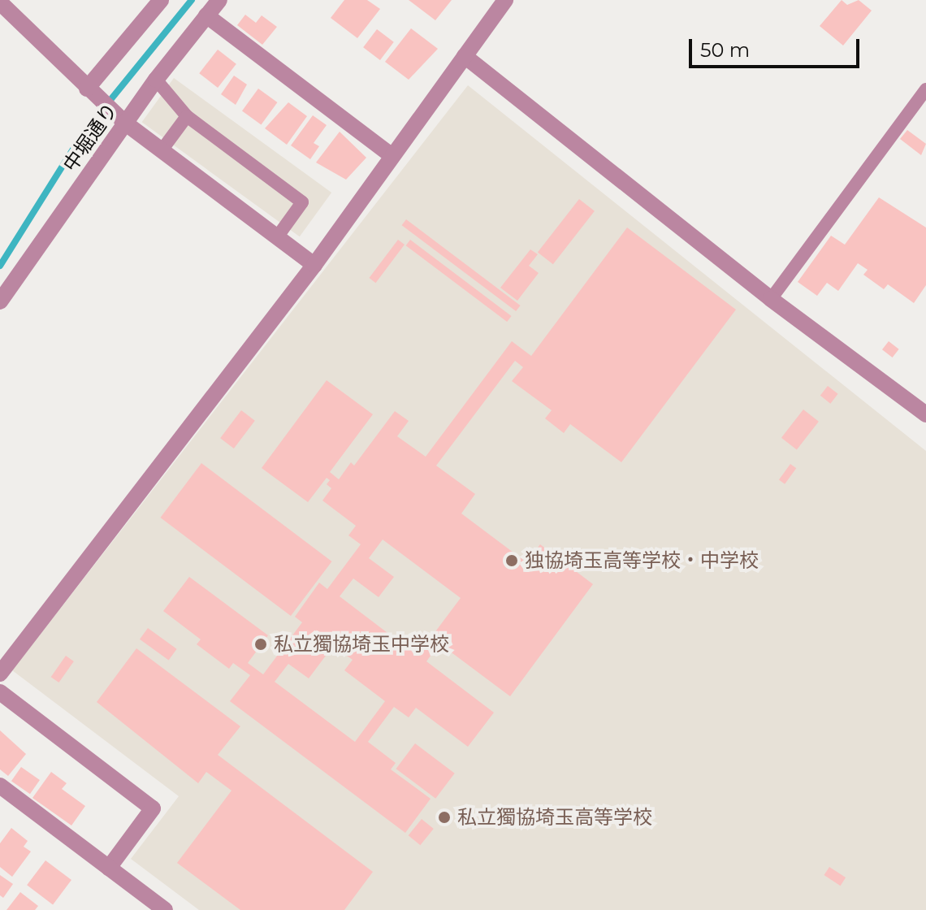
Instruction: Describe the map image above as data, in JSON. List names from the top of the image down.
{
  "streets": {
    "street": ["中堀通り"]
  },
  "places": ["独協埼玉高等学校・中学校", "私立獨協埼玉中学校", "私立獨協埼玉高等学校"],
  "scale_bar": "50 m"
}
